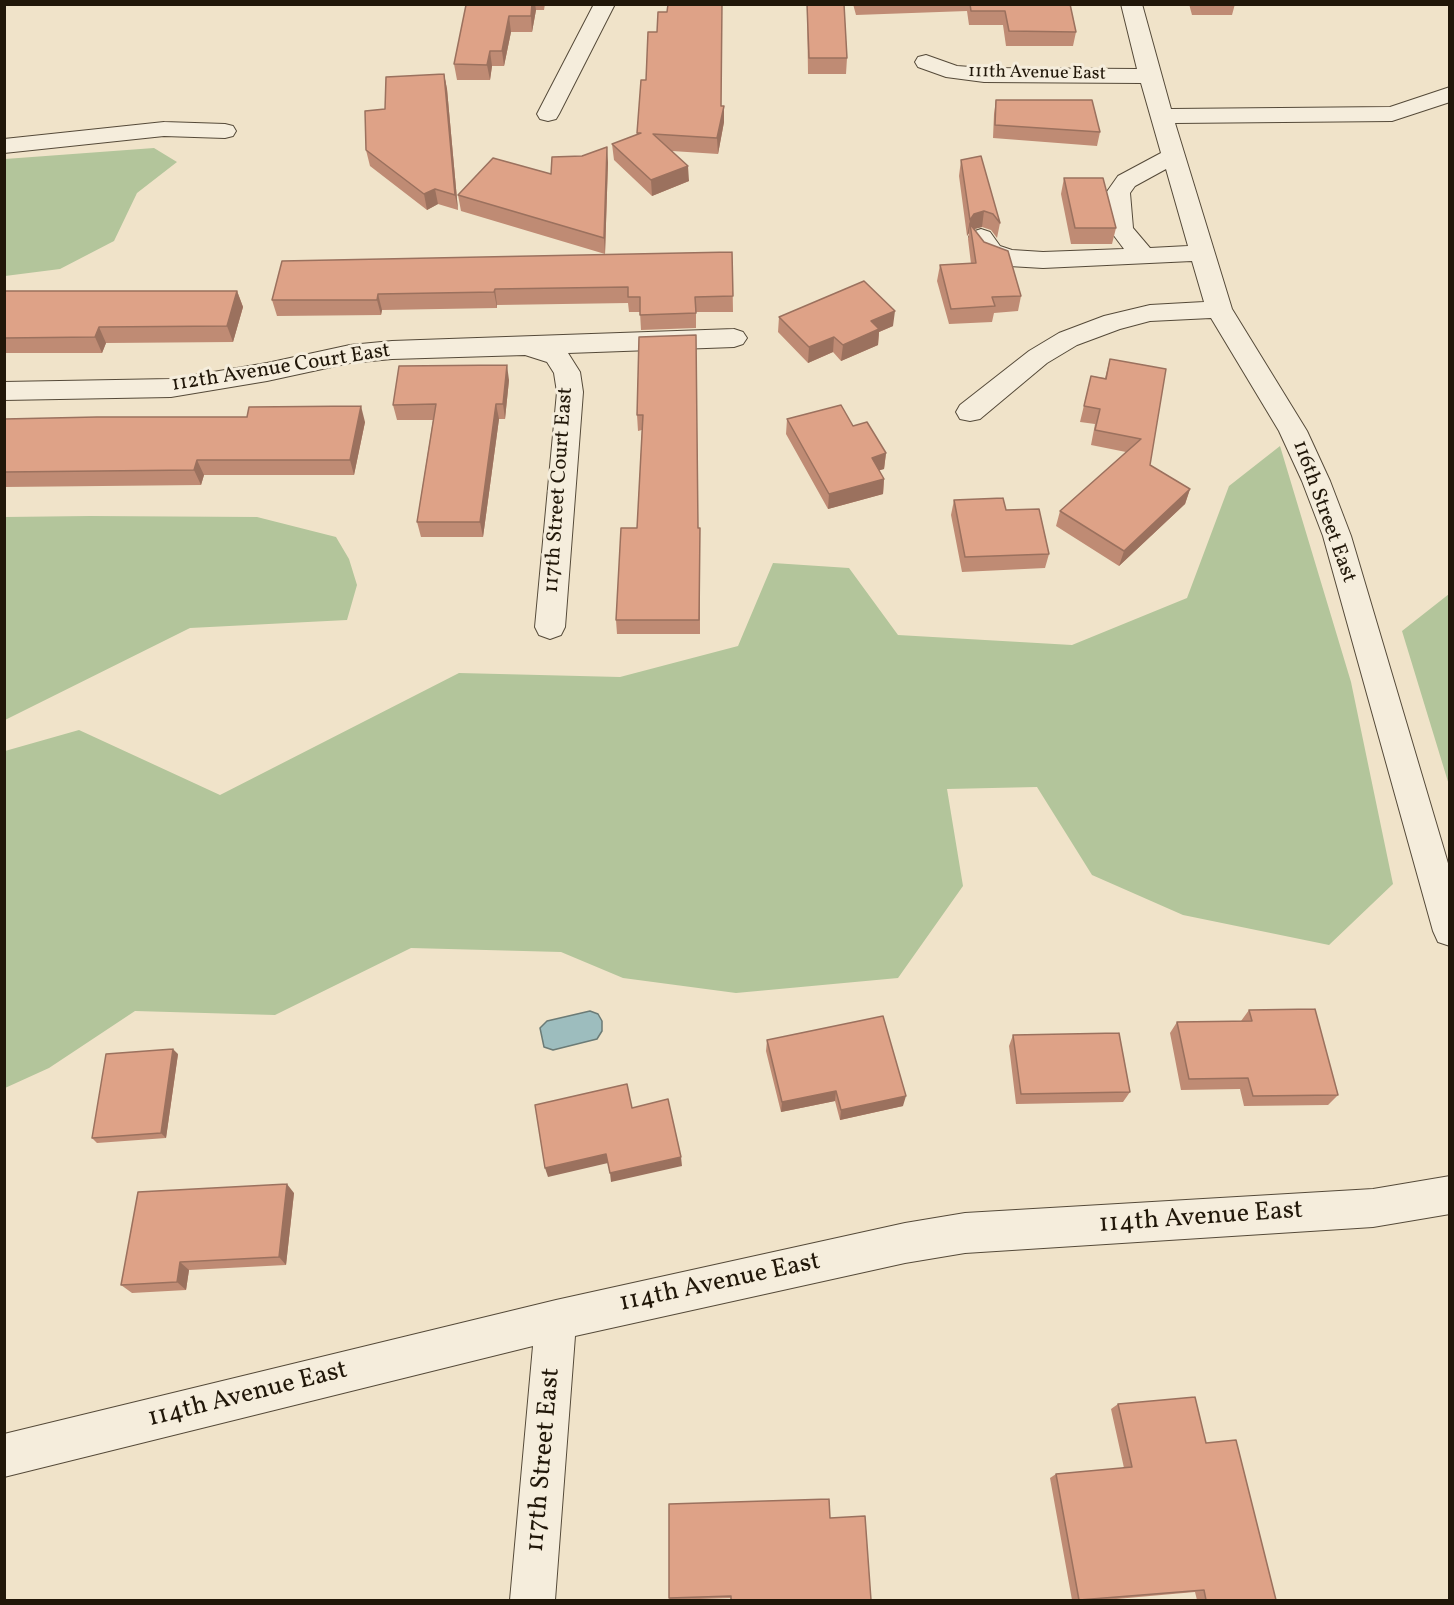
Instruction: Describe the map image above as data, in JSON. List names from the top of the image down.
{
  "streets": {
    "street": [
      "111th Avenue East",
      "112th Avenue Court East",
      "117th Street Court East",
      "116th Street East",
      "114th Avenue East",
      "117th Street East"
    ]
  },
  "crossings": [
    ["111th Avenue East", "116th Street East"],
    ["112th Avenue Court East", "117th Street Court East"],
    ["114th Avenue East", "117th Street East"]
  ]
}
